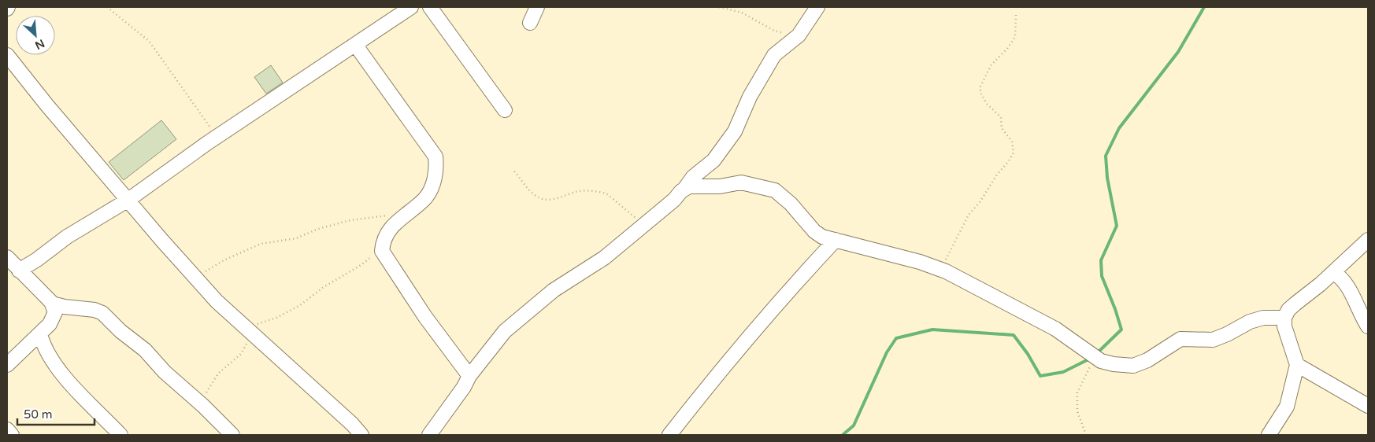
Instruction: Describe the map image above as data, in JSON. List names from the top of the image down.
{
  "scale_bar": "50 m",
  "north": "bottom right"
}
